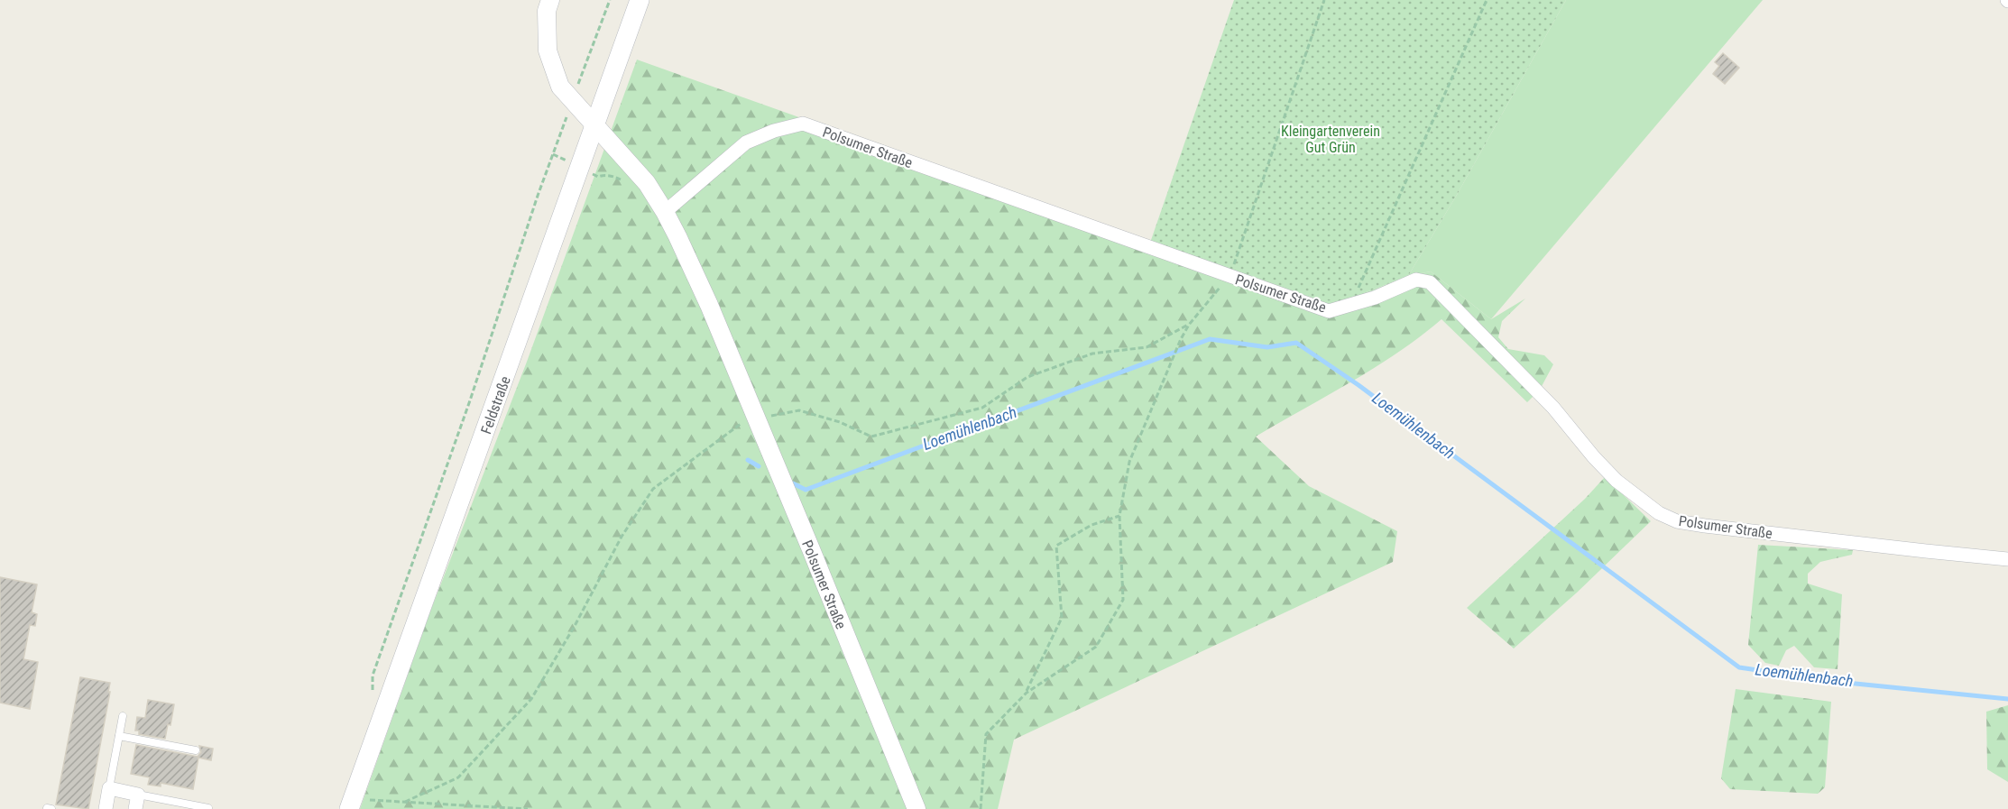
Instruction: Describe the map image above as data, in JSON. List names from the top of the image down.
{
  "streets": {
    "main road": ["Feldstraße"],
    "street": ["Polsumer Straße"]
  },
  "crossings": [
    ["Polsumer Straße", "Feldstraße"]
  ],
  "water": ["Loemühlenbach"],
  "parks": ["Kleingartenverein Gut Grün"]
}
